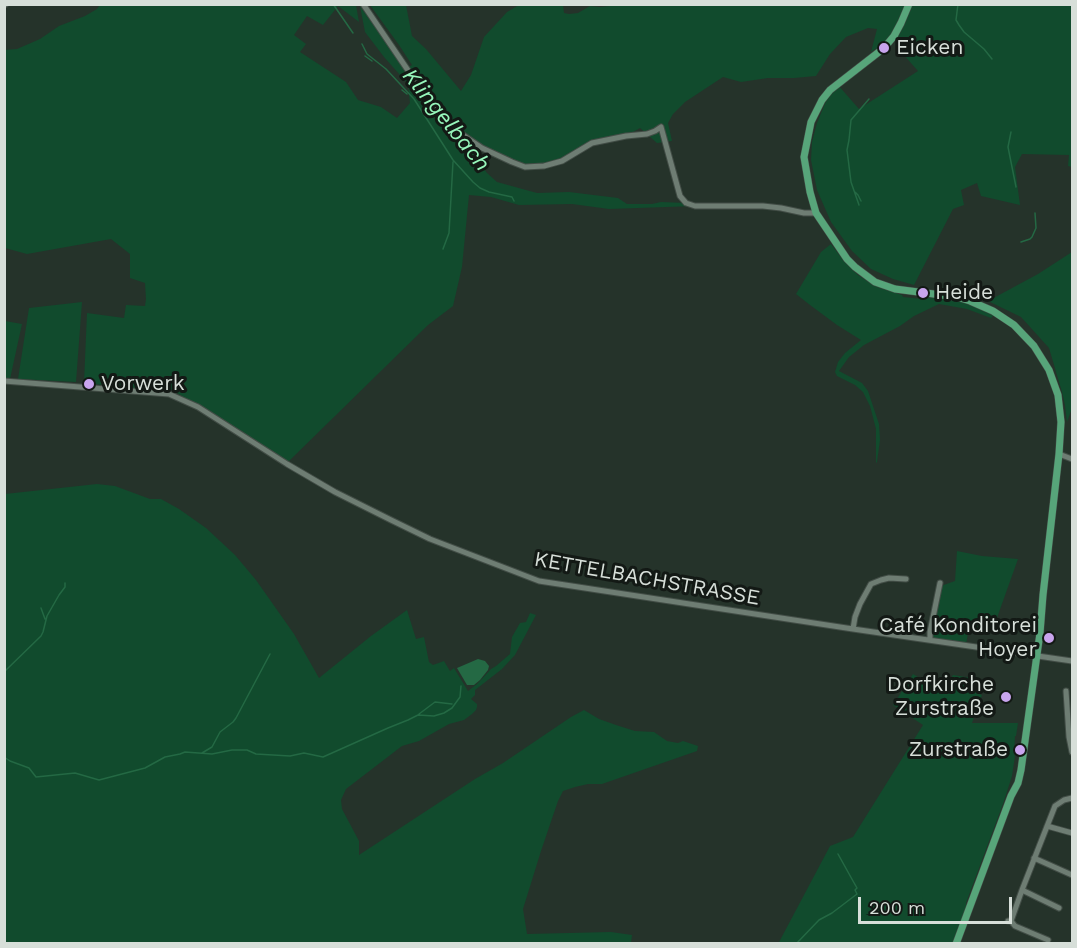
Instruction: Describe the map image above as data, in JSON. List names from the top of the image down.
{
  "streets": {
    "street": ["KETTELBACHSTRASSE"]
  },
  "water": ["Klingelbach"],
  "places": [
    "Eicken",
    "Heide",
    "Vorwerk",
    "Café Konditorei Hoyer",
    "Dorfkirche Zurstraße",
    "Zurstraße"
  ],
  "scale_bar": "200 m"
}
